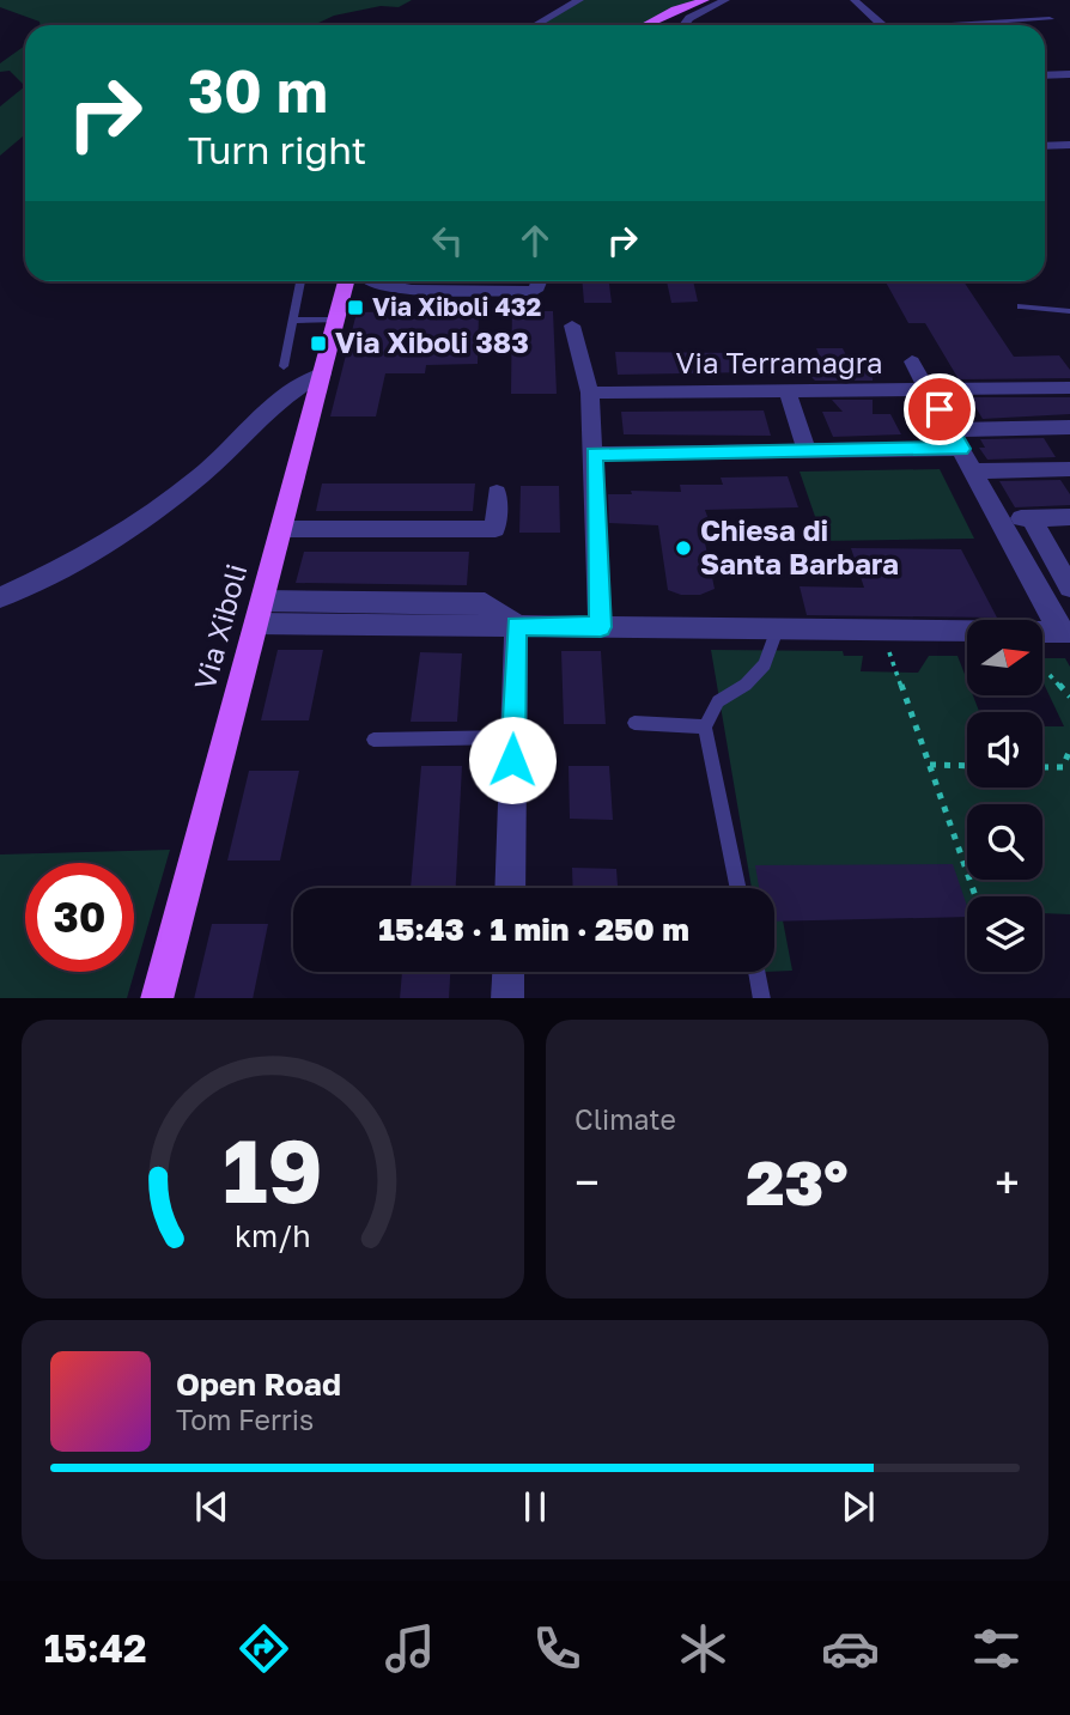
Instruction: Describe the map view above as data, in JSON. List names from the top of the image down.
{
  "streets": {
    "main road": ["Via Xiboli"],
    "street": ["Via Terramagra"]
  },
  "places": {
    "transit": ["Via Xiboli 432", "Via Xiboli 383"],
    "other": ["Chiesa di Santa Barbara"]
  },
  "north": "right",
  "page": {
    "turn": ["30 m", "Turn right"],
    "limit": "30",
    "trip": "15:43 · 1 min · 250 m",
    "tile": "Climate",
    "heat": ["−", "23°", "+"],
    "song": ["Open Road", "Tom Ferris"],
    "tabs": "15:42",
    "gauge": ["19", "km/h"]
  }
}
